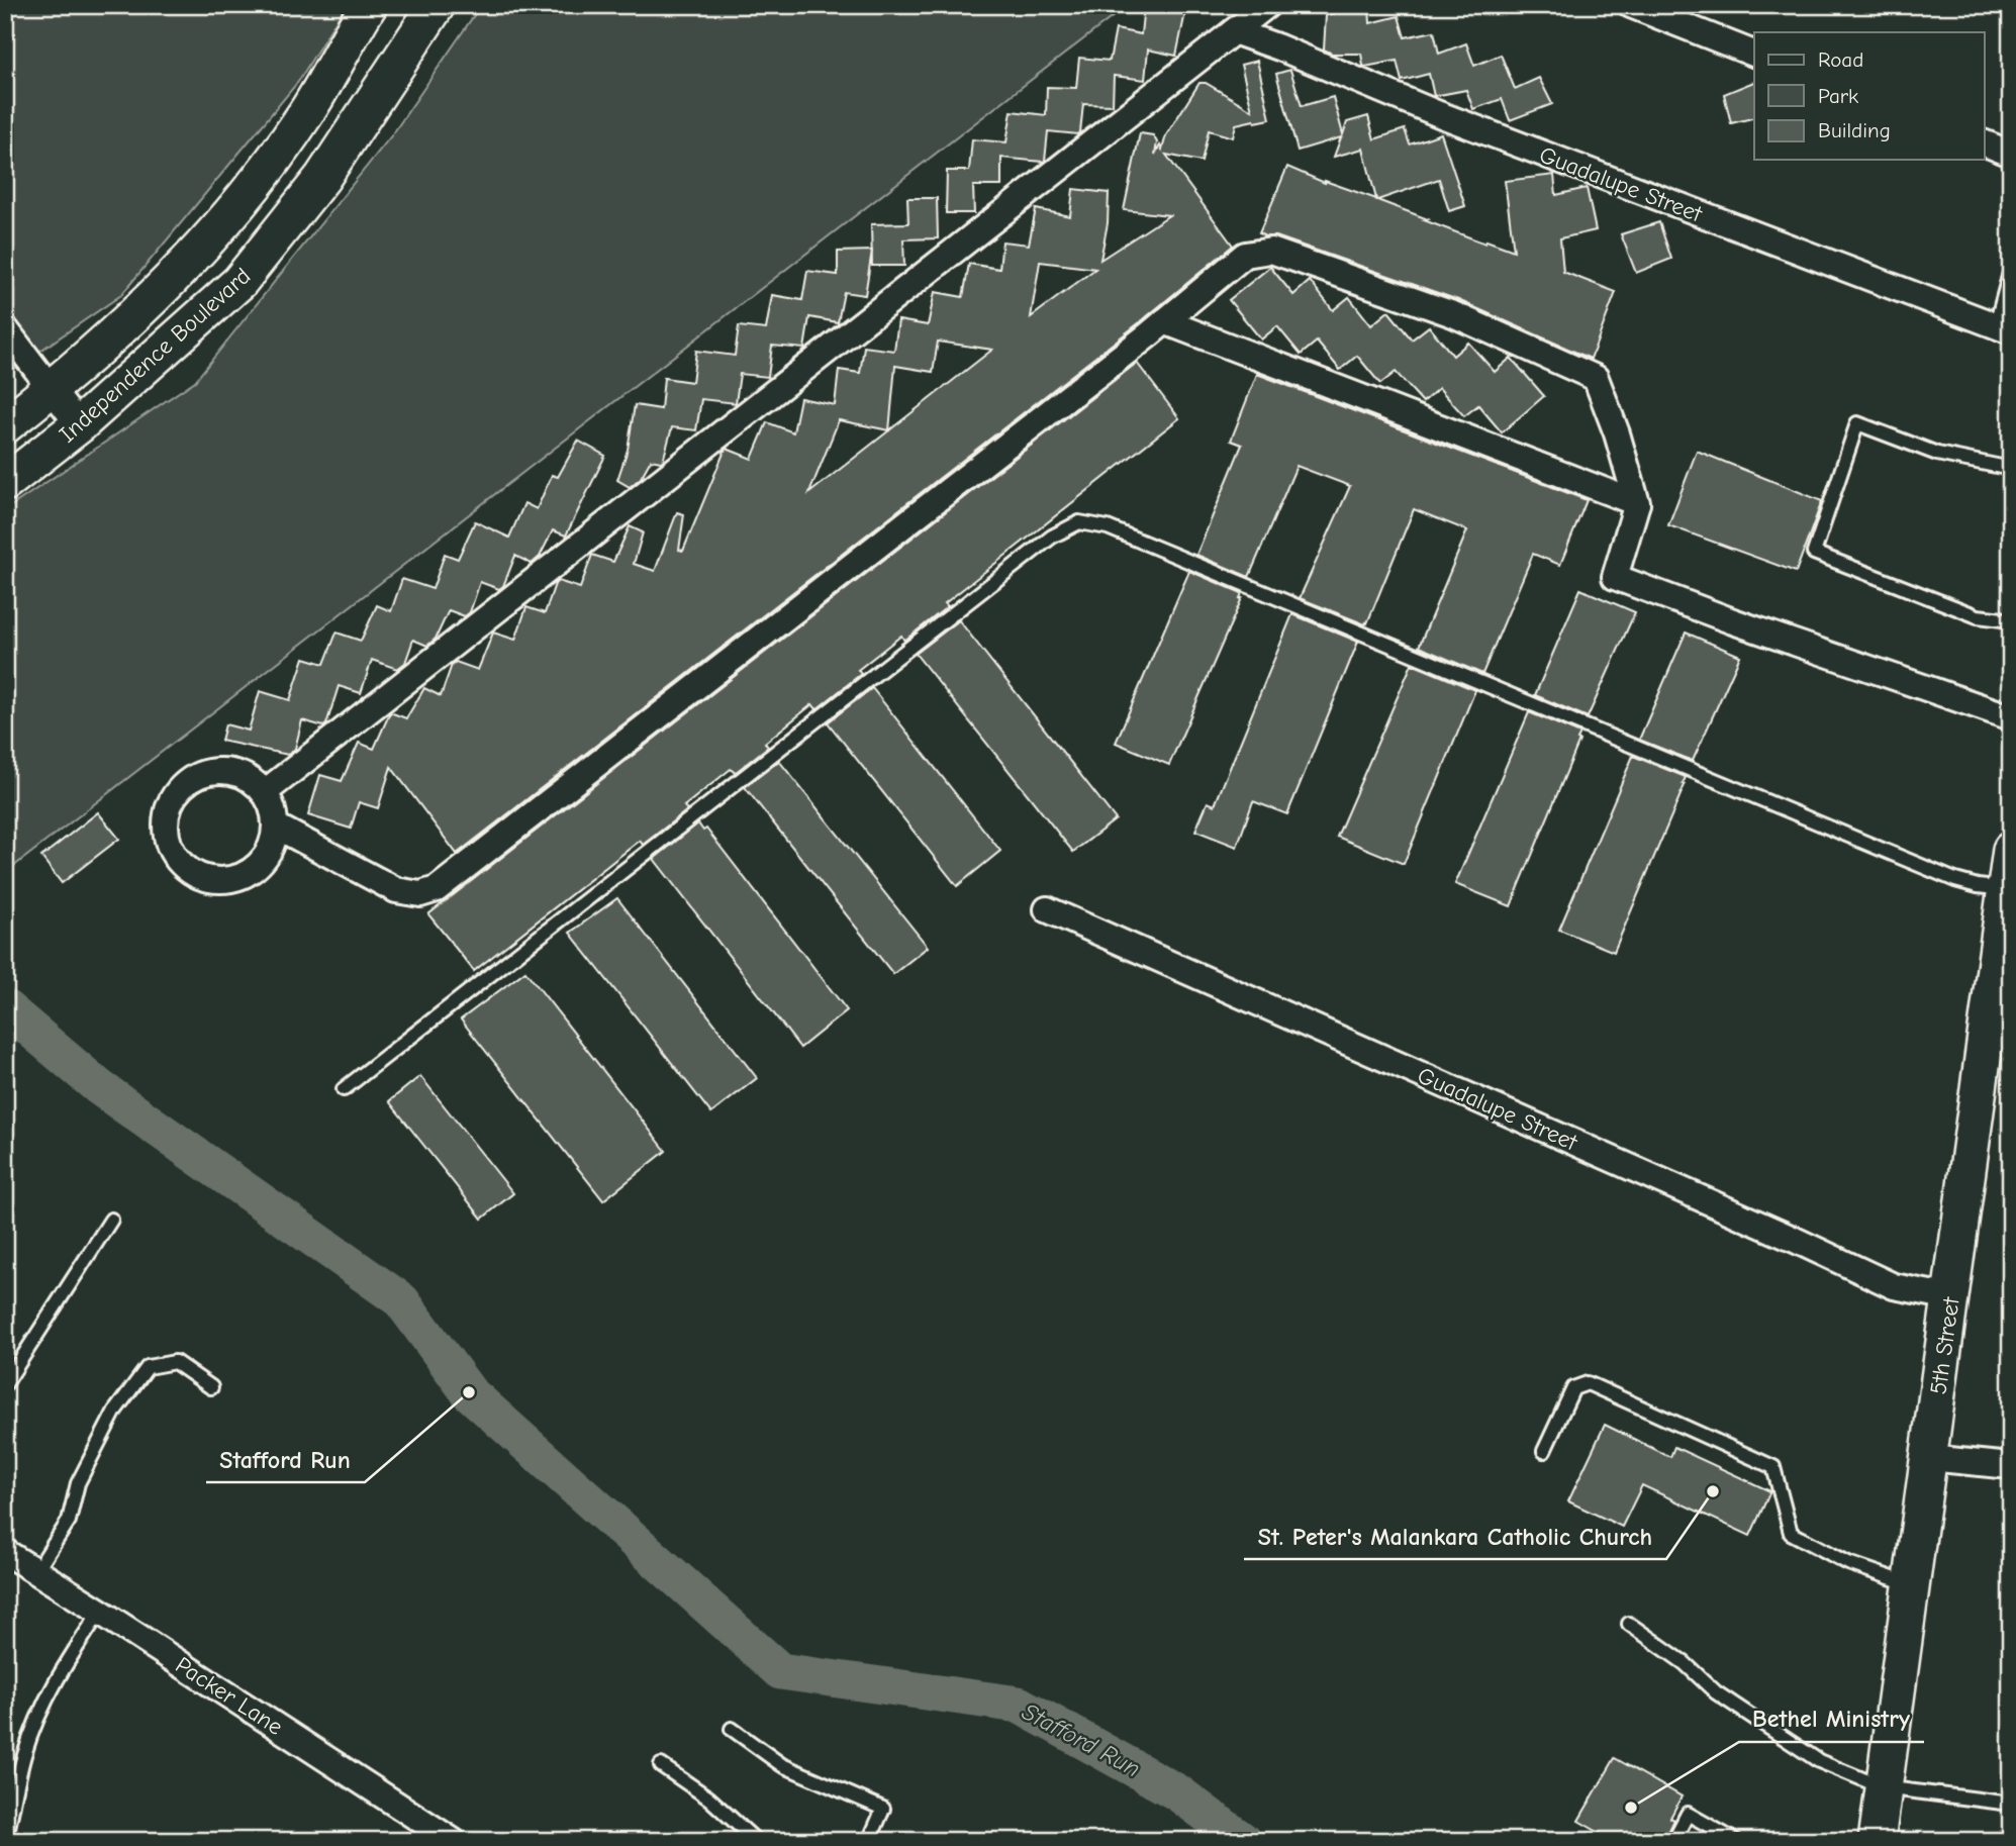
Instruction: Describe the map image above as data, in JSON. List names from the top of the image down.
{
  "streets": {
    "main road": ["Independence Boulevard", "5th Street"],
    "street": ["Guadalupe Street", "Packer Lane"]
  },
  "crossings": [
    ["Guadalupe Street", "5th Street"]
  ],
  "water": ["Stafford Run"],
  "places": ["Stafford Run", "St. Peter's Malankara Catholic Church", "Bethel Ministry"],
  "legend": ["Road", "Park", "Building"]
}
